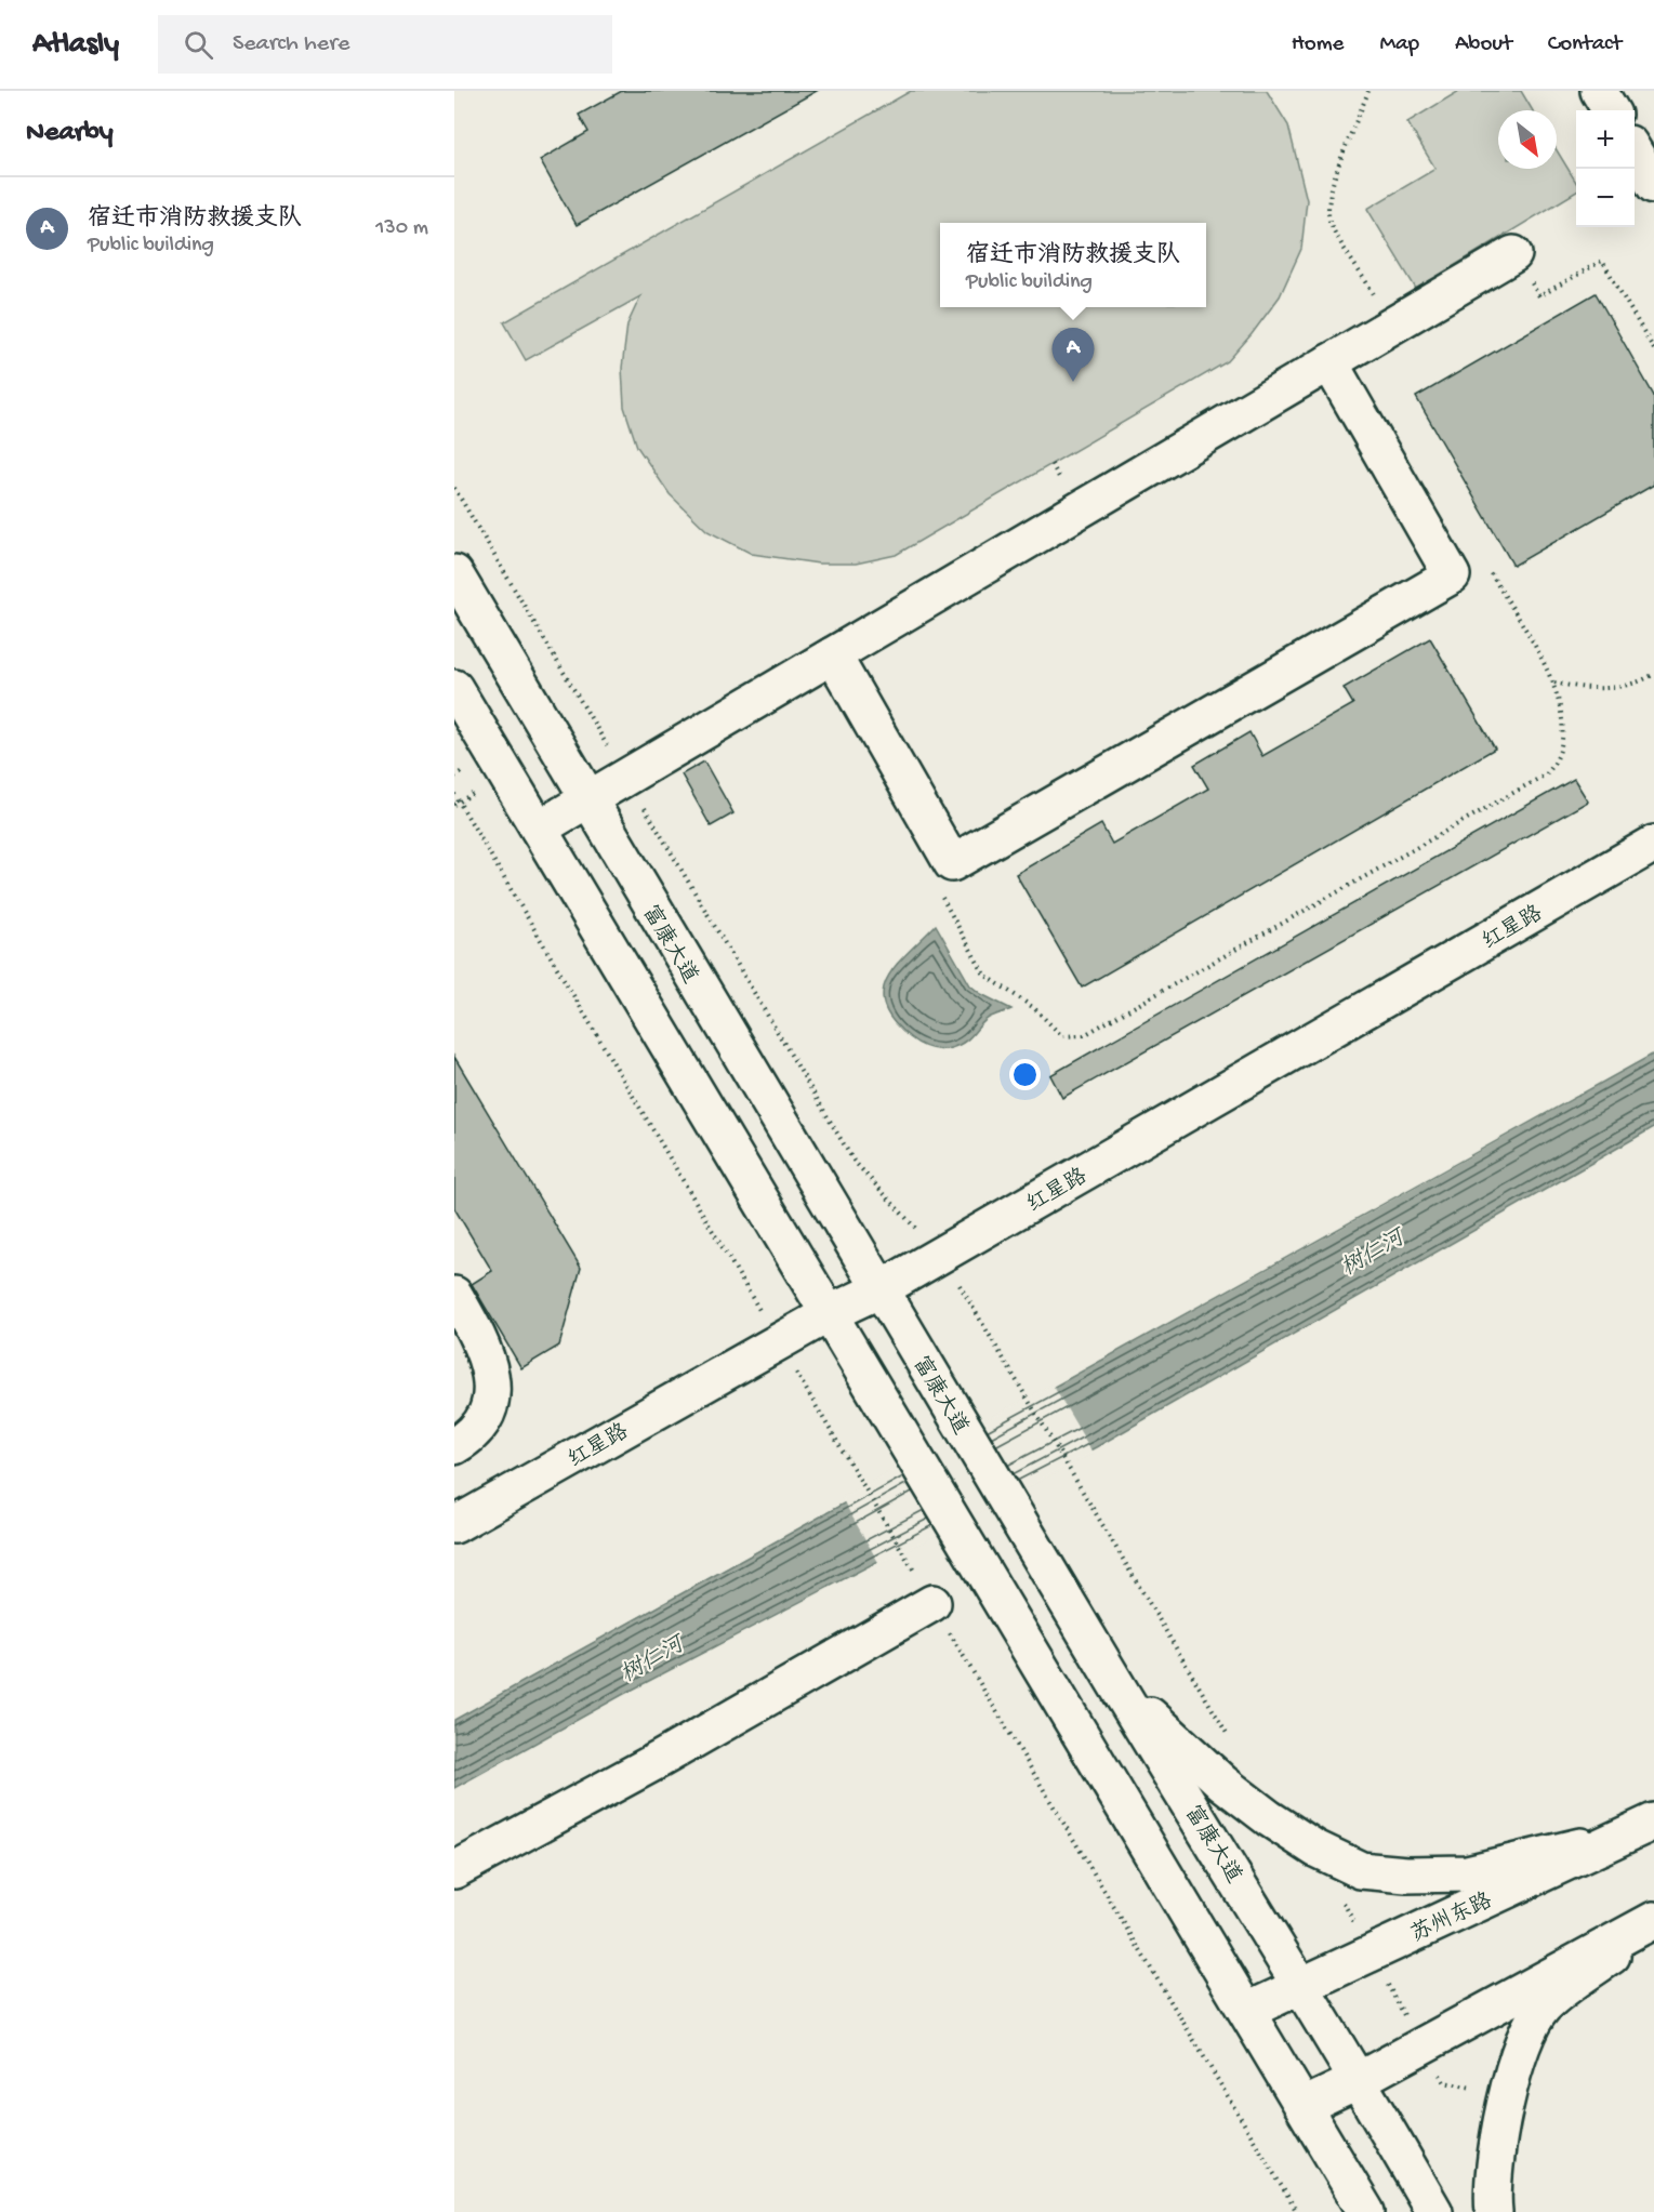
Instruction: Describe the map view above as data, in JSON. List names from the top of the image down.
{
  "streets": {
    "street": ["红星路", "富康大道", "苏州东路"]
  },
  "crossings": [
    ["红星路", "富康大道"],
    ["富康大道", "苏州东路"]
  ],
  "water": ["树仁河"],
  "north": "bottom right",
  "page": {
    "header": "Atlasly",
    "search": "Search here",
    "nav": [
      "Home",
      "Map",
      "About",
      "Contact"
    ],
    "heading": "Nearby",
    "map_buttons": ["+", "−"],
    "list": [
      {
        "mark": "A",
        "name": "宿迁市消防救援支队",
        "note": "Public building",
        "value": "130 m"
      }
    ],
    "popup": ["宿迁市消防救援支队", "Public building"],
    "pins": "A"
  }
}
